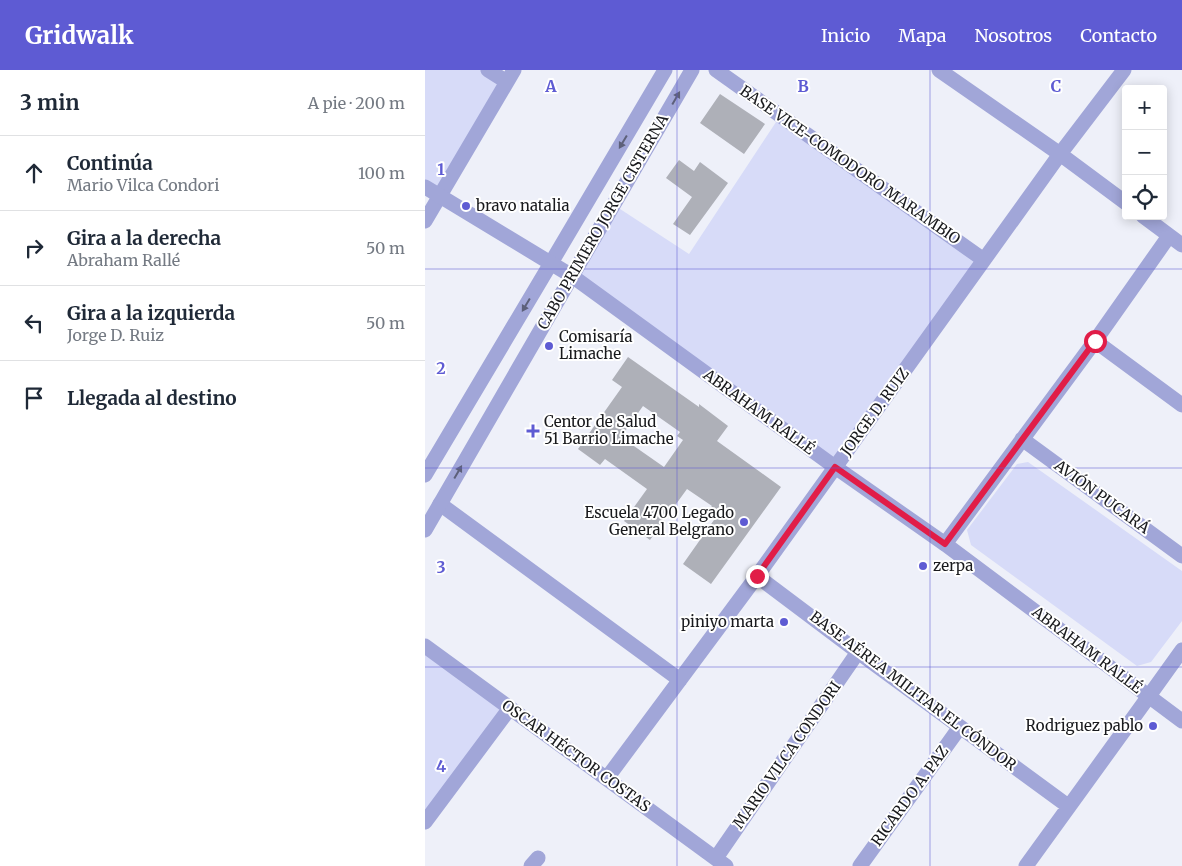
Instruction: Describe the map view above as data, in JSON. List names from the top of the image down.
{
  "streets": {
    "street": [
      "BASE VICE-COMODORO MARAMBIO",
      "CABO PRIMERO JORGE CISTERNA",
      "ABRAHAM RALLÉ",
      "JORGE D. RUIZ",
      "AVIÓN PUCARÁ",
      "BASE AÉREA MILITAR EL CÓNDOR",
      "MARIO VILCA CONDORI",
      "OSCAR HÉCTOR COSTAS",
      "RICARDO A. PAZ"
    ]
  },
  "crossings": [
    ["BASE VICE-COMODORO MARAMBIO", "JORGE D. RUIZ"],
    ["CABO PRIMERO JORGE CISTERNA", "ABRAHAM RALLÉ"],
    ["ABRAHAM RALLÉ", "JORGE D. RUIZ"],
    ["JORGE D. RUIZ", "BASE AÉREA MILITAR EL CÓNDOR"],
    ["JORGE D. RUIZ", "OSCAR HÉCTOR COSTAS"],
    ["BASE AÉREA MILITAR EL CÓNDOR", "MARIO VILCA CONDORI"],
    ["BASE AÉREA MILITAR EL CÓNDOR", "RICARDO A. PAZ"],
    ["MARIO VILCA CONDORI", "OSCAR HÉCTOR COSTAS"]
  ],
  "places": {
    "other": [
      "bravo natalia",
      "Comisaría Limache",
      "Escuela 4700 Legado General Belgrano",
      "zerpa",
      "piniyo marta",
      "Rodriguez pablo"
    ],
    "health": ["Centor de Salud 51 Barrio Limache"]
  },
  "page": {
    "header": "Gridwalk",
    "nav": [
      "Inicio",
      "Mapa",
      "Nosotros",
      "Contacto"
    ],
    "heading": ["3 min", "A pie · 200 m"],
    "map_buttons": ["+", "−"],
    "list": [
      ["Continúa", "Mario Vilca Condori", "100 m"],
      ["Gira a la derecha", "Abraham Rallé", "50 m"],
      ["Gira a la izquierda", "Jorge D. Ruiz", "50 m"],
      "Llegada al destino"
    ]
  },
  "grid": {
    "columns": ["A", "B", "C"],
    "rows": [
      "1",
      "2",
      "3",
      "4"
    ]
  }
}
